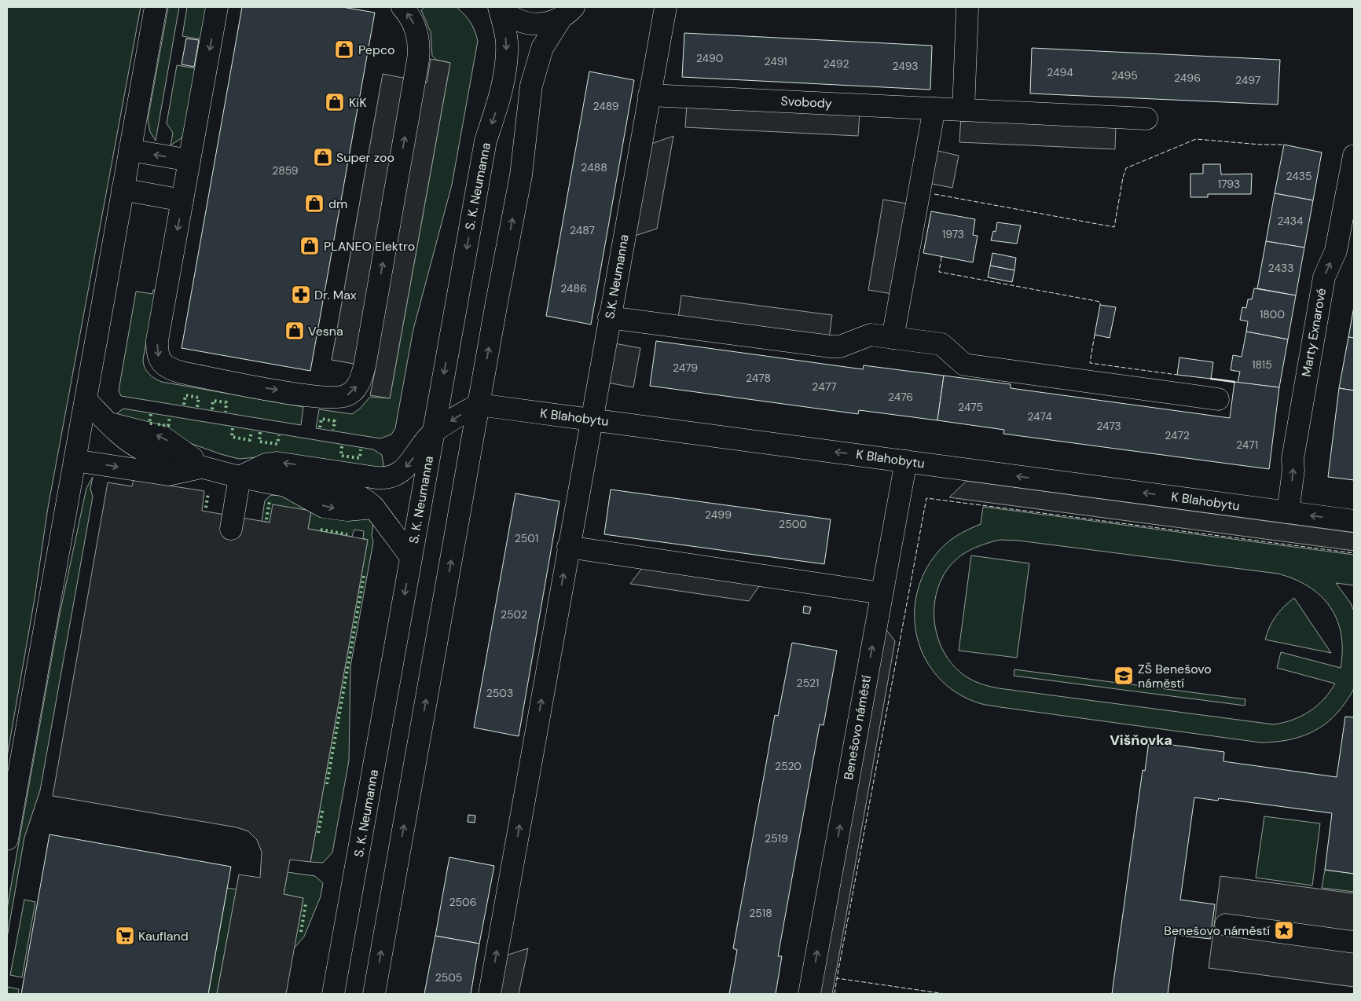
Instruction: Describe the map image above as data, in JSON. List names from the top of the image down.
{
  "streets": {
    "street": [
      "Svobody",
      "S. K. Neumanna",
      "S.K. Neumanna",
      "Marty Exnarové",
      "K Blahobytu",
      "Benešovo náměstí"
    ]
  },
  "crossings": [
    ["Svobody", "S.K. Neumanna"],
    ["S.K. Neumanna", "K Blahobytu"],
    ["Marty Exnarové", "K Blahobytu"],
    ["K Blahobytu", "Benešovo náměstí"]
  ],
  "one_way": ["Marty Exnarové", "Benešovo náměstí"],
  "districts": ["Višňovka"],
  "places": {
    "shop": [
      "Pepco",
      "KiK",
      "Super zoo",
      "dm",
      "PLANEO Elektro",
      "Vesna"
    ],
    "pharmacy": ["Dr. Max"],
    "school or university": ["ZŠ Benešovo náměstí"],
    "place": ["Benešovo náměstí"],
    "supermarket": ["Kaufland"]
  },
  "house_numbers": [
    "2490",
    "2491",
    "2492",
    "2493",
    "2494",
    "2495",
    "2496",
    "2497",
    "2489",
    "2488",
    "2859",
    "2435",
    "1793",
    "2434",
    "2487",
    "1973",
    "2433",
    "2486",
    "1800",
    "1815",
    "2479",
    "2478",
    "2477",
    "2476",
    "2475",
    "2474",
    "2473",
    "2472",
    "2471",
    "2499",
    "2500",
    "2501",
    "2502",
    "2521",
    "2503",
    "2520",
    "2519",
    "2506",
    "2518",
    "2505"
  ]
}
